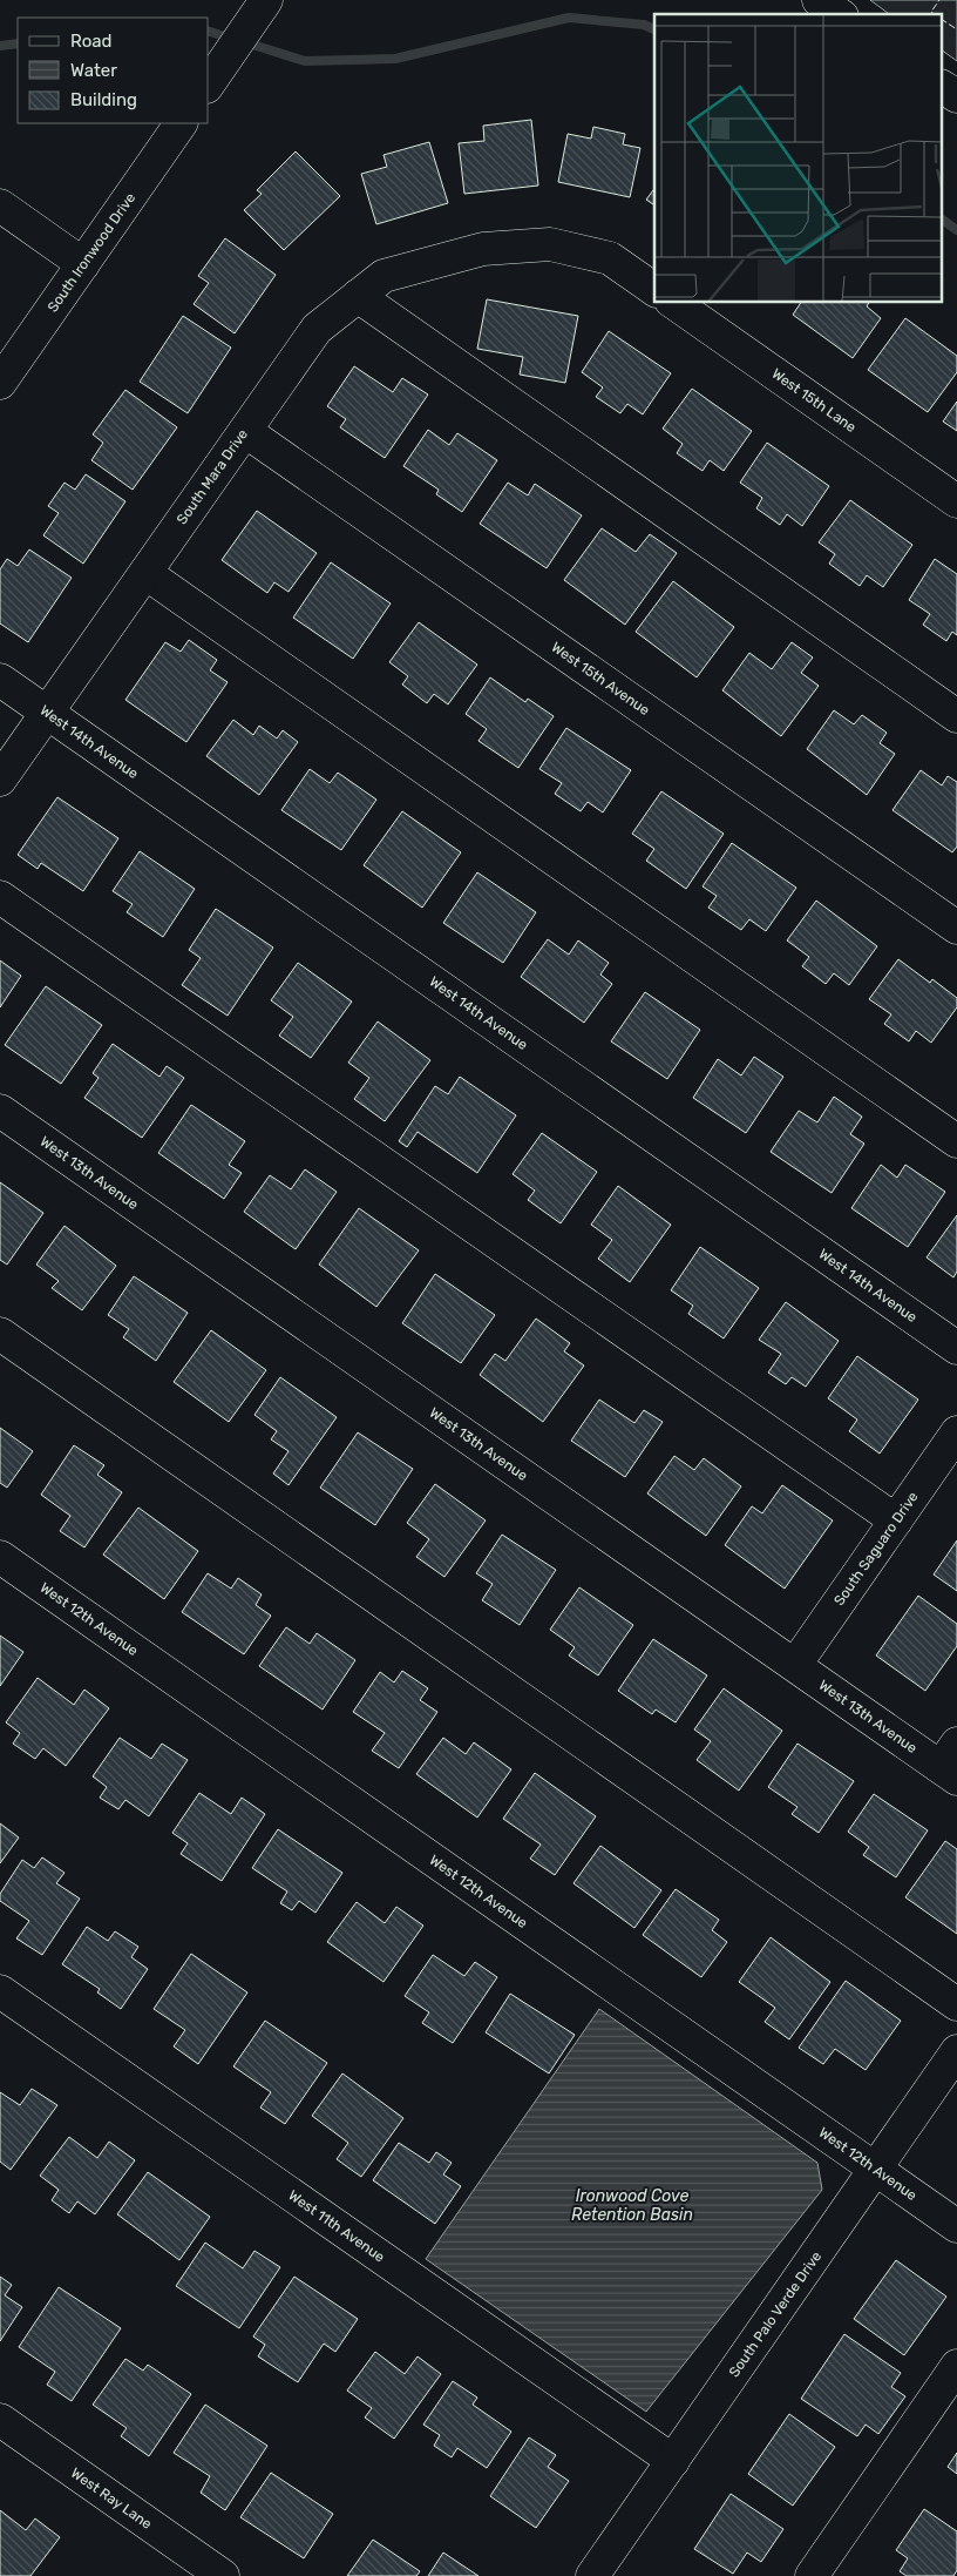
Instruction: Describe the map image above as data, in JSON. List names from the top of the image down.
{
  "streets": {
    "street": [
      "South Ironwood Drive",
      "West 15th Lane",
      "South Mara Drive",
      "West 15th Avenue",
      "West 14th Avenue",
      "West 13th Avenue",
      "South Saguaro Drive",
      "West 12th Avenue",
      "West 11th Avenue",
      "South Palo Verde Drive",
      "West Ray Lane"
    ]
  },
  "crossings": [
    ["South Mara Drive", "West 15th Avenue"],
    ["South Mara Drive", "West 14th Avenue"],
    ["West 13th Avenue", "South Saguaro Drive"],
    ["West 12th Avenue", "South Palo Verde Drive"],
    ["West 11th Avenue", "South Palo Verde Drive"]
  ],
  "water": ["Ironwood Cove Retention Basin"],
  "legend": ["Road", "Water", "Building"]
}
